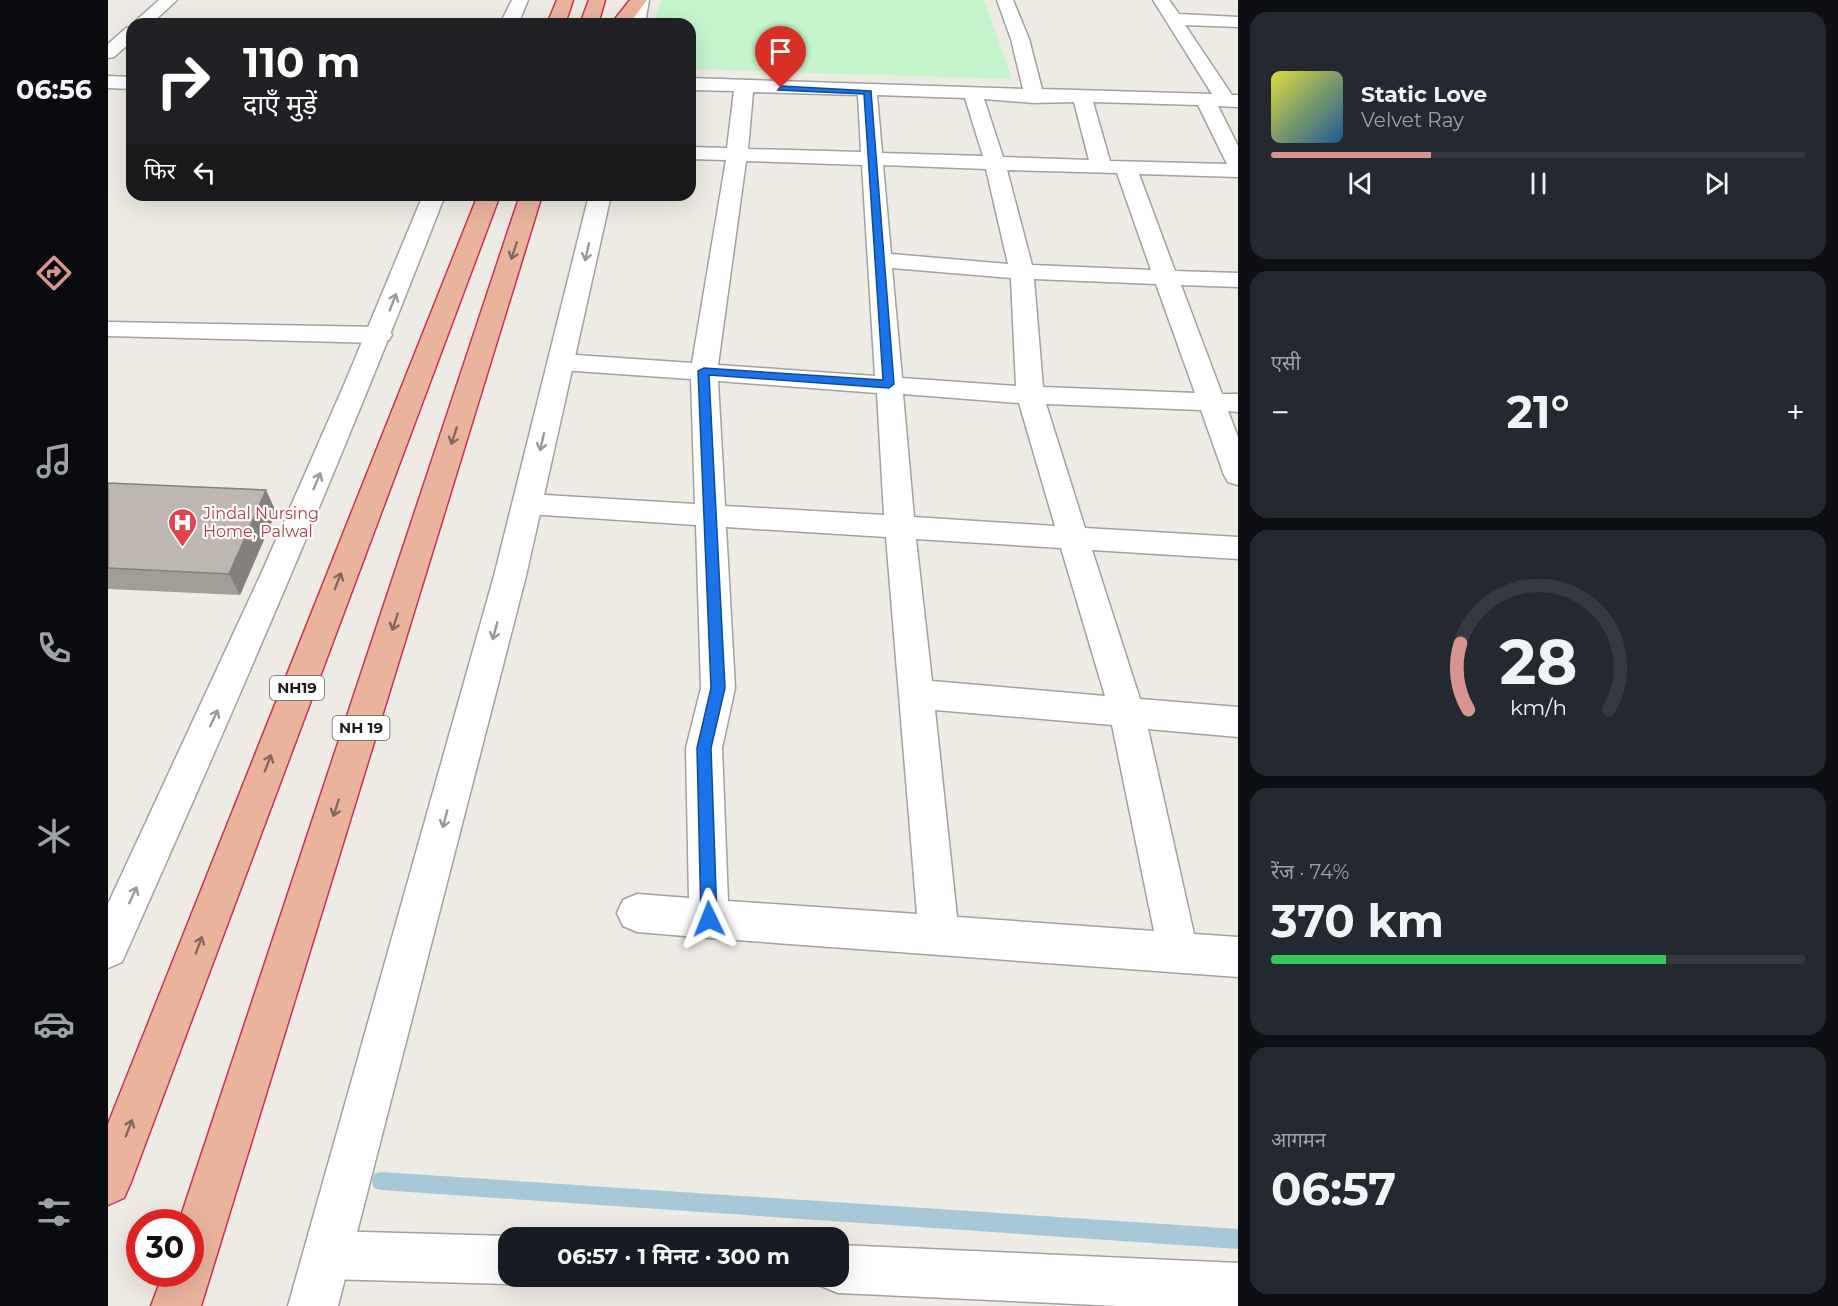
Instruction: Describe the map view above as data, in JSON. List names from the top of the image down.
{
  "streets": {
    "highway": ["NH19", "NH 19"]
  },
  "places": {
    "hospital": ["Jindal Nursing Home, Palwal"]
  },
  "page": {
    "tabs": "06:56",
    "turn": ["110 m", "दाएँ मुड़ें"],
    "song": ["Static Love", "Velvet Ray"],
    "then": "फिर",
    "tile": [
      "एसी",
      ["रेंज · 74%", "370 km"],
      ["आगमन", "06:57"]
    ],
    "heat": ["−", "21°", "+"],
    "limit": "30",
    "trip": "06:57 · 1 मिनट · 300 m",
    "gauge": ["28", "km/h"]
  }
}
